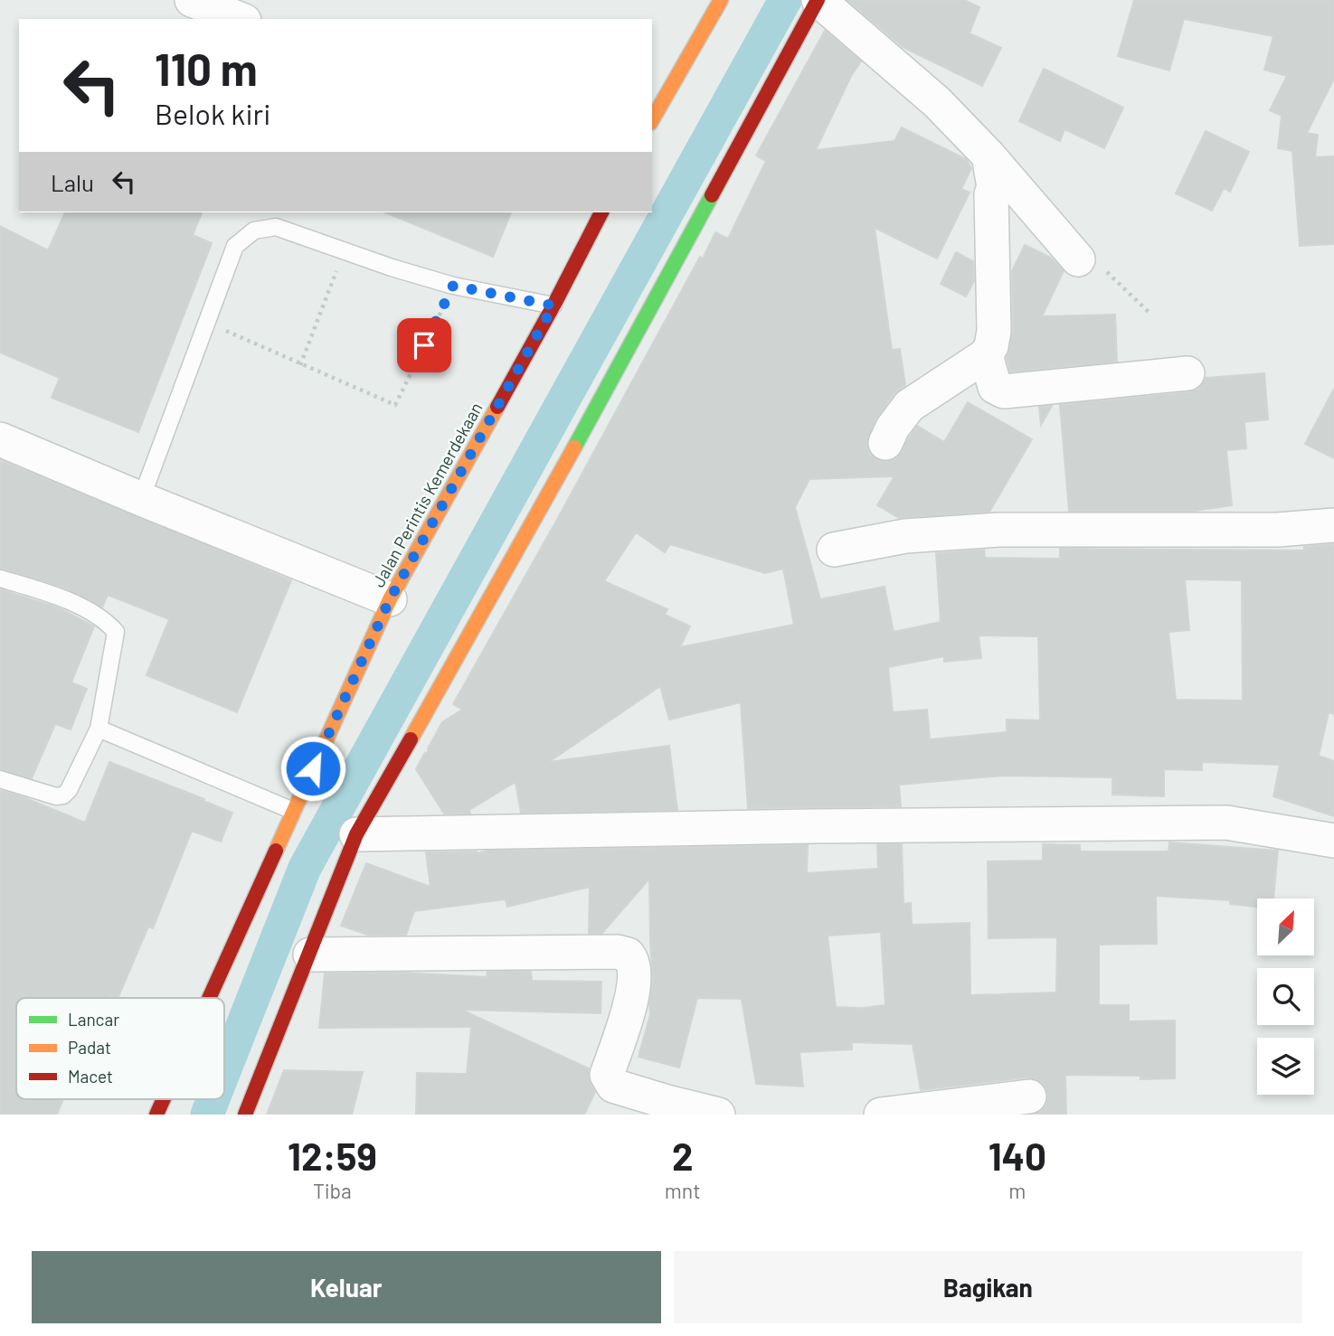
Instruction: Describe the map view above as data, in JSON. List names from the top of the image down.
{
  "streets": {
    "street": ["Jalan Perintis Kemerdekaan"]
  },
  "legend": ["Lancar", "Padat", "Macet"],
  "north": "top right",
  "page": {
    "turn": ["110 m", "Belok kiri"],
    "then": "Lalu",
    "eta": [
      "12:59",
      "Tiba",
      "2",
      "mnt",
      "140",
      "m"
    ],
    "buttons": ["Keluar", "Bagikan"]
  }
}
